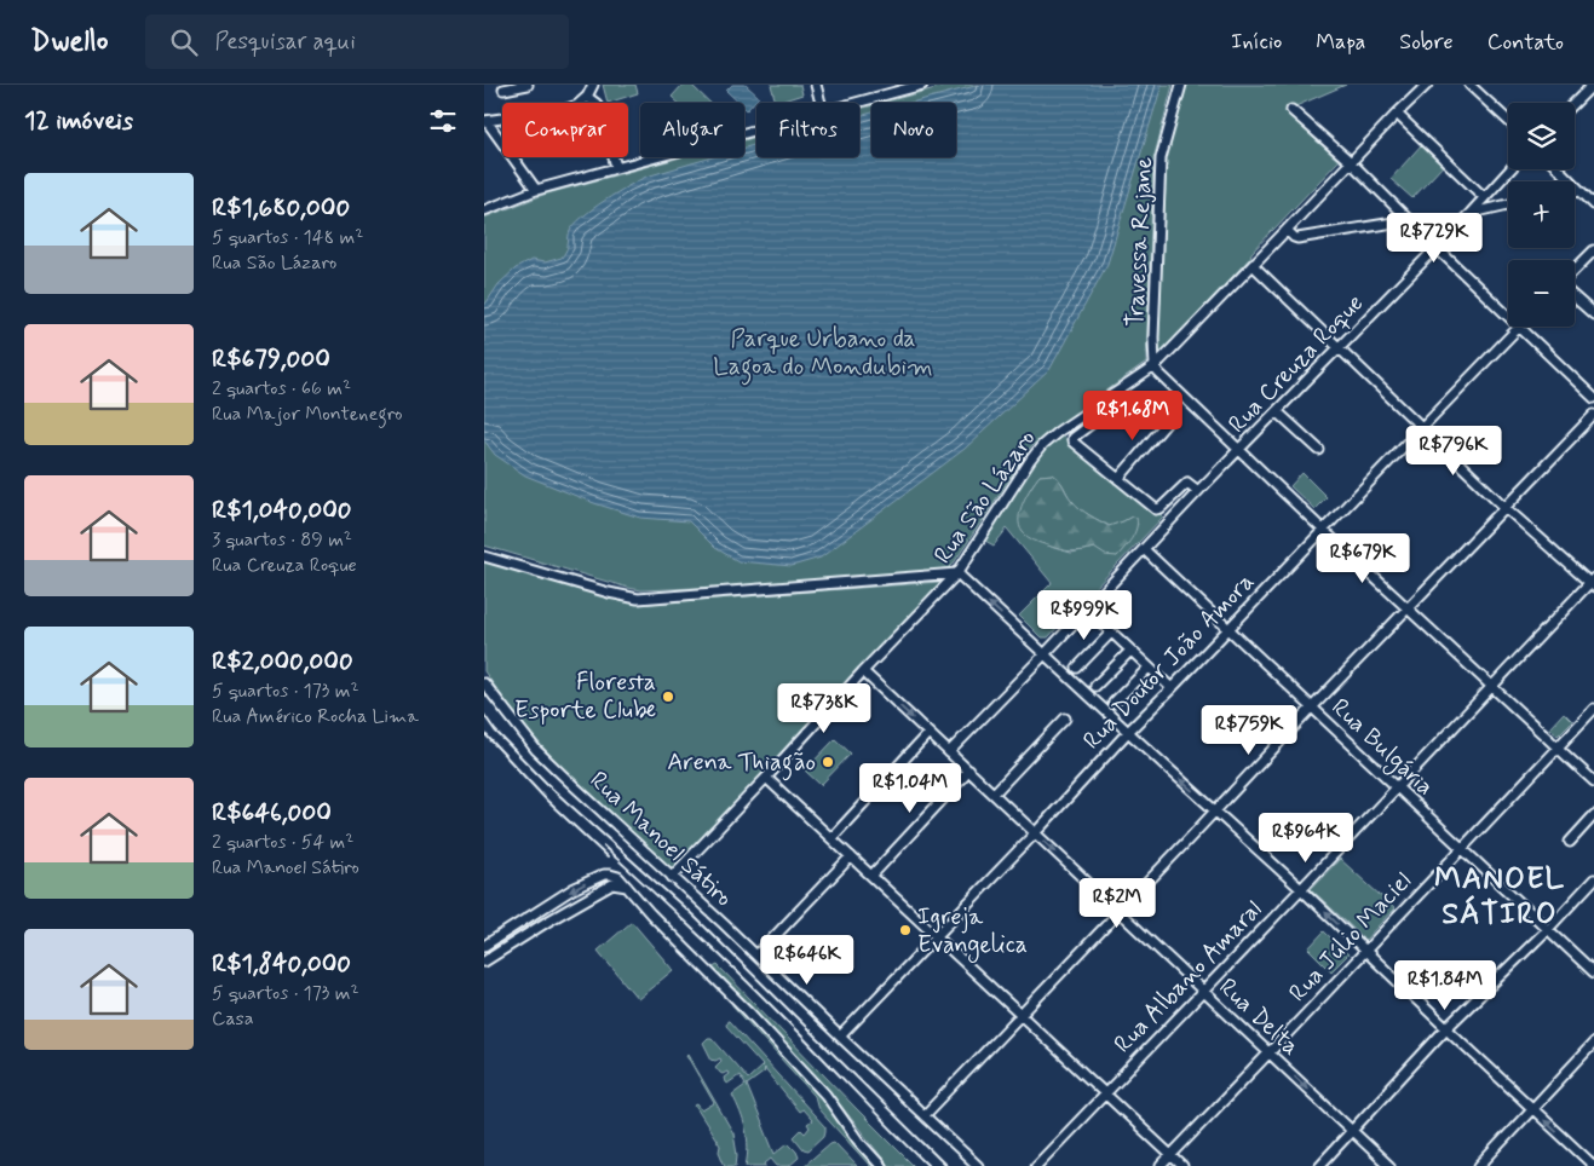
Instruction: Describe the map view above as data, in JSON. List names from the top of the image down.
{
  "streets": {
    "street": [
      "Travessa Rejane",
      "Rua Creuza Roque",
      "Rua São Lázaro",
      "Rua Doutor João Amora",
      "Rua Bulgária",
      "Rua Manoel Sátiro",
      "Rua Júlio Maciel",
      "Rua Albano Amaral",
      "Rua Delta"
    ]
  },
  "crossings": [
    ["Travessa Rejane", "Rua São Lázaro"],
    ["Rua Creuza Roque", "Rua Bulgária"],
    ["Rua Creuza Roque", "Rua Delta"],
    ["Rua São Lázaro", "Rua Manoel Sátiro"],
    ["Rua São Lázaro", "Rua Delta"],
    ["Rua Doutor João Amora", "Rua Bulgária"],
    ["Rua Doutor João Amora", "Rua Manoel Sátiro"],
    ["Rua Doutor João Amora", "Rua Delta"],
    ["Rua Bulgária", "Rua Júlio Maciel"],
    ["Rua Bulgária", "Rua Albano Amaral"],
    ["Rua Júlio Maciel", "Rua Delta"],
    ["Rua Albano Amaral", "Rua Delta"]
  ],
  "one_way": ["Rua Delta"],
  "districts": ["MANOEL SÁTIRO"],
  "parks": ["Parque Urbano da Lagoa do Mondubim"],
  "places": ["Floresta Esporte Clube", "Arena Thiagão", "Igreja Evangelica"],
  "page": {
    "header": "Dwello",
    "search": "Pesquisar aqui",
    "nav": [
      "Início",
      "Mapa",
      "Sobre",
      "Contato"
    ],
    "heading": "12 imóveis",
    "map_buttons": ["+", "−"],
    "chip": [
      "Comprar",
      "Alugar",
      "Filtros",
      "Novo"
    ],
    "list": [
      {
        "name": "R$1,680,000",
        "note": "5 quartos · 148 m² · Rua São Lázaro"
      },
      {
        "name": "R$679,000",
        "note": "2 quartos · 66 m² · Rua Major Montenegro"
      },
      {
        "name": "R$1,040,000",
        "note": "3 quartos · 89 m² · Rua Creuza Roque"
      },
      {
        "name": "R$2,000,000",
        "note": "5 quartos · 173 m² · Rua Américo Rocha Lima"
      },
      {
        "name": "R$646,000",
        "note": "2 quartos · 54 m² · Rua Manoel Sátiro"
      },
      {
        "name": "R$1,840,000",
        "note": "5 quartos · 173 m² · Casa"
      }
    ],
    "price": [
      "R$729K",
      "R$1.68M",
      "R$796K",
      "R$679K",
      "R$999K",
      "R$738K",
      "R$759K",
      "R$1.04M",
      "R$964K",
      "R$2M",
      "R$646K",
      "R$1.84M"
    ]
  }
}
